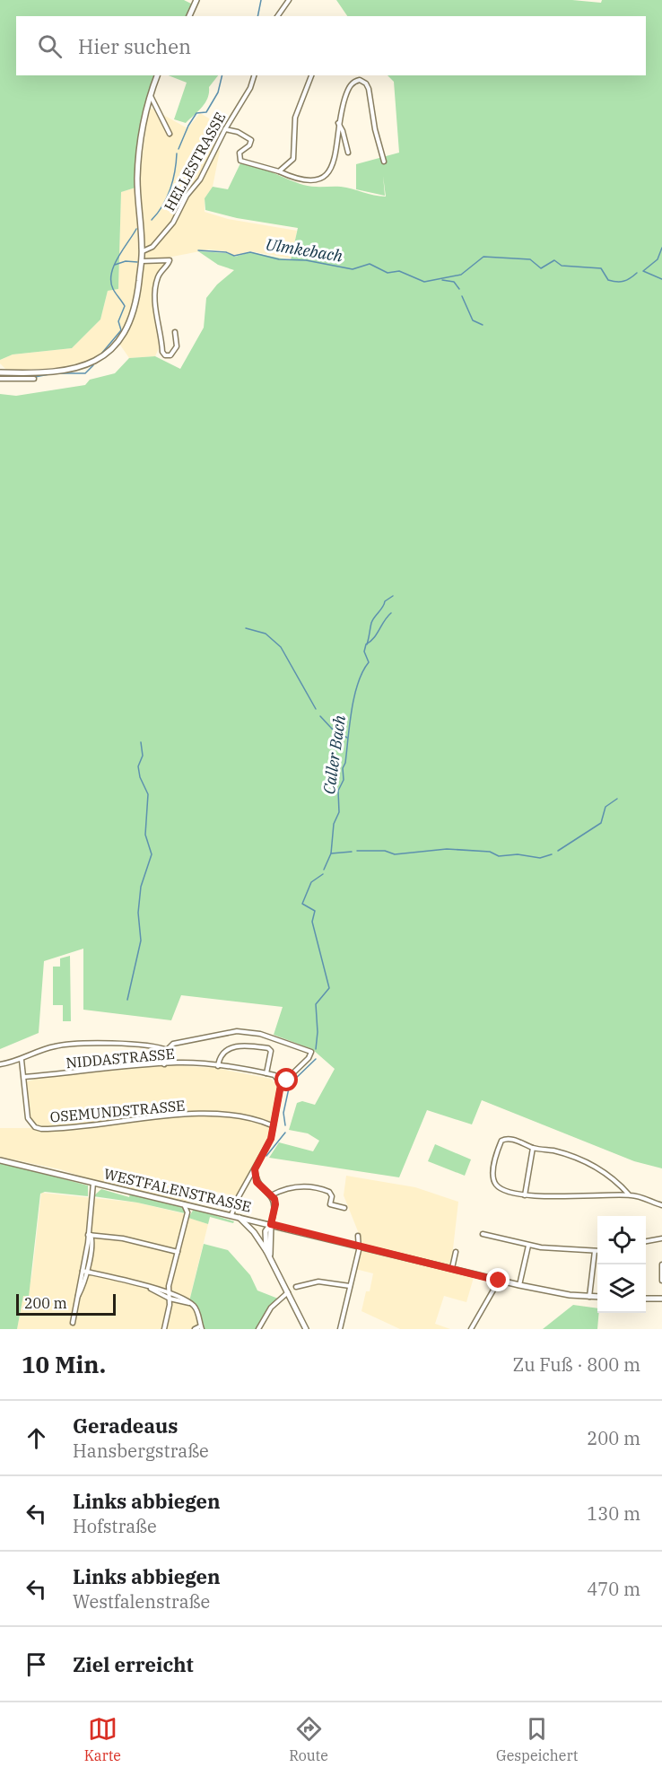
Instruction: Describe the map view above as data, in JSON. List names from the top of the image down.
{
  "streets": {
    "main road": ["WESTFALENSTRASSE"],
    "street": ["HELLESTRASSE", "NIDDASTRASSE", "OSEMUNDSTRASSE"]
  },
  "crossings": [
    ["NIDDASTRASSE", "OSEMUNDSTRASSE"]
  ],
  "water": ["Ulmkebach", "Caller Bach"],
  "scale_bar": "200 m",
  "page": {
    "search": "Hier suchen",
    "scale": "200 m",
    "heading": ["10 Min.", "Zu Fuß · 800 m"],
    "list": [
      ["Geradeaus", "Hansbergstraße", "200 m"],
      ["Links abbiegen", "Hofstraße", "130 m"],
      ["Links abbiegen", "Westfalenstraße", "470 m"],
      "Ziel erreicht"
    ],
    "nav": ["Karte", "Route", "Gespeichert"]
  }
}
